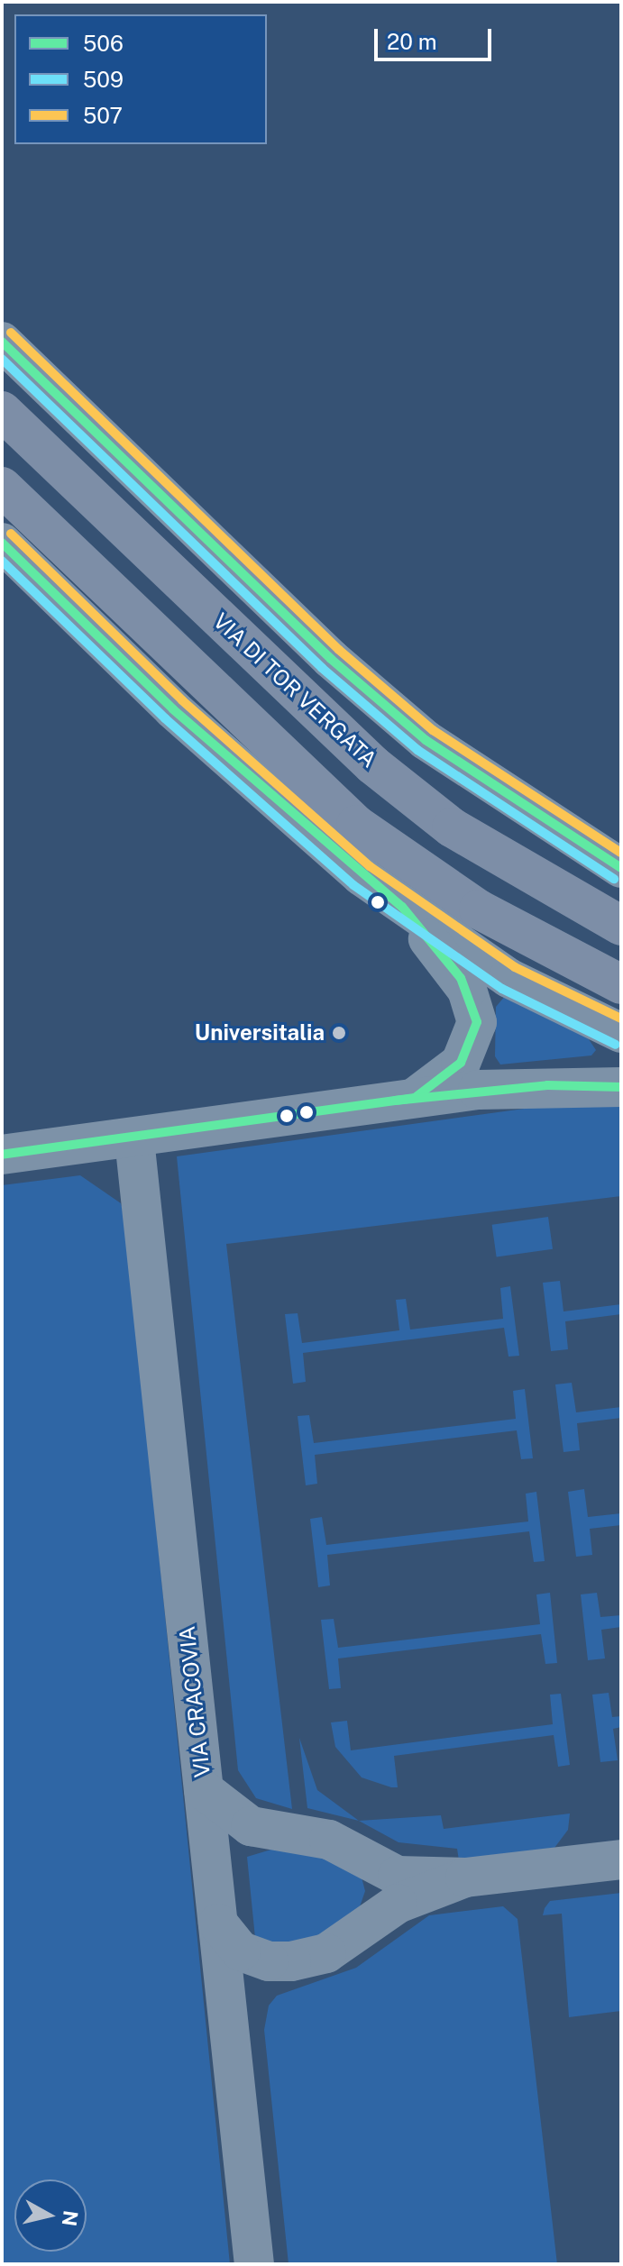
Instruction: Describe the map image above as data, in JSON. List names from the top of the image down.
{
  "streets": {
    "main road": ["VIA DI TOR VERGATA"],
    "street": ["VIA CRACOVIA"]
  },
  "places": ["Universitalia"],
  "lines": ["transit line 507", "transit line 506", "transit line 509"],
  "legend": ["506", "509", "507"],
  "scale_bar": "20 m",
  "north": "right"
}
